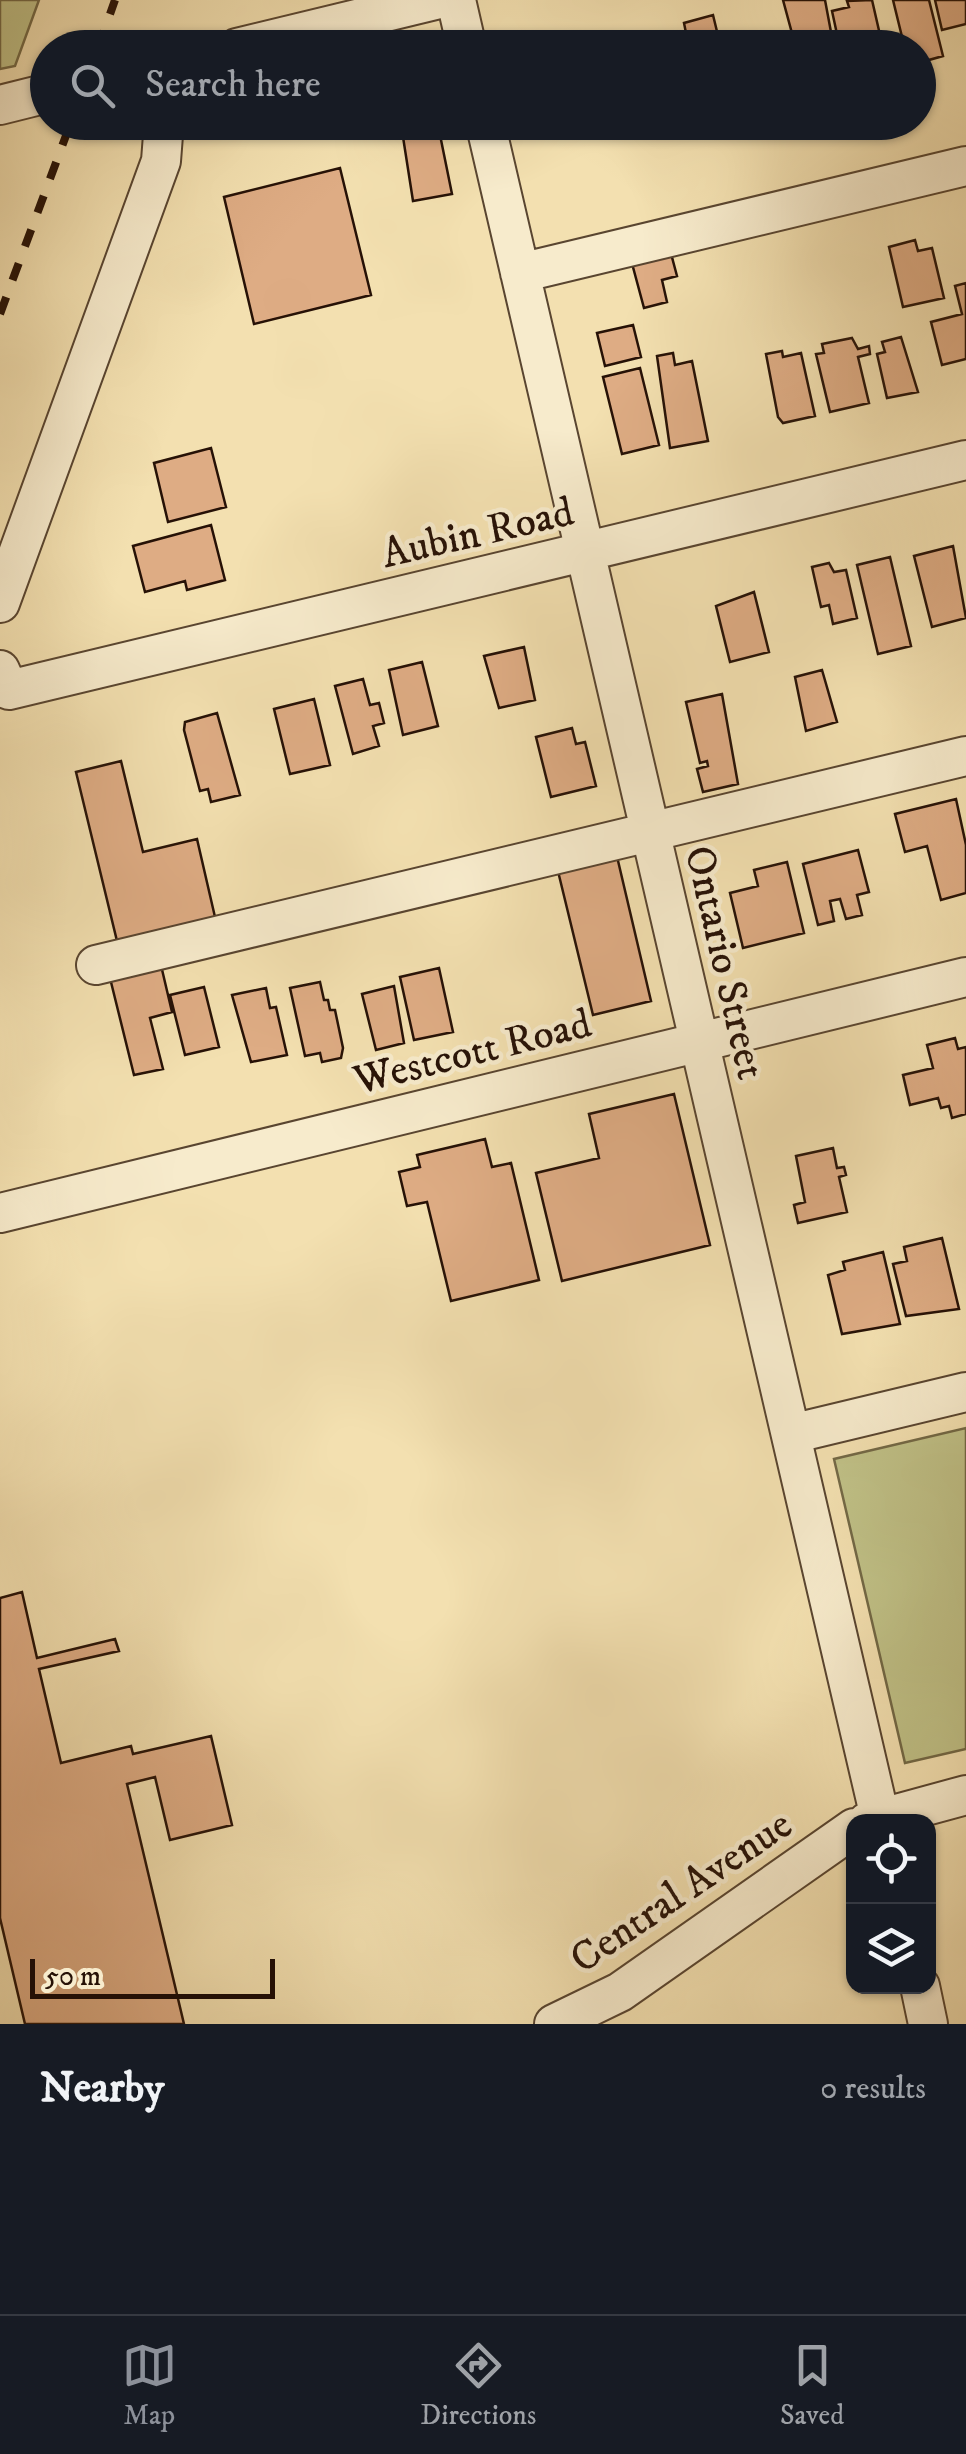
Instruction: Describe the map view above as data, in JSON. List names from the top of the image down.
{
  "streets": {
    "street": [
      "Aubin Road",
      "Ontario Street",
      "Westcott Road",
      "Central Avenue"
    ]
  },
  "crossings": [
    ["Aubin Road", "Ontario Street"],
    ["Ontario Street", "Westcott Road"]
  ],
  "scale_bar": "50 m",
  "page": {
    "search": "Search here",
    "scale": "50 m",
    "heading": ["Nearby", "0 results"],
    "nav": ["Map", "Directions", "Saved"]
  }
}
